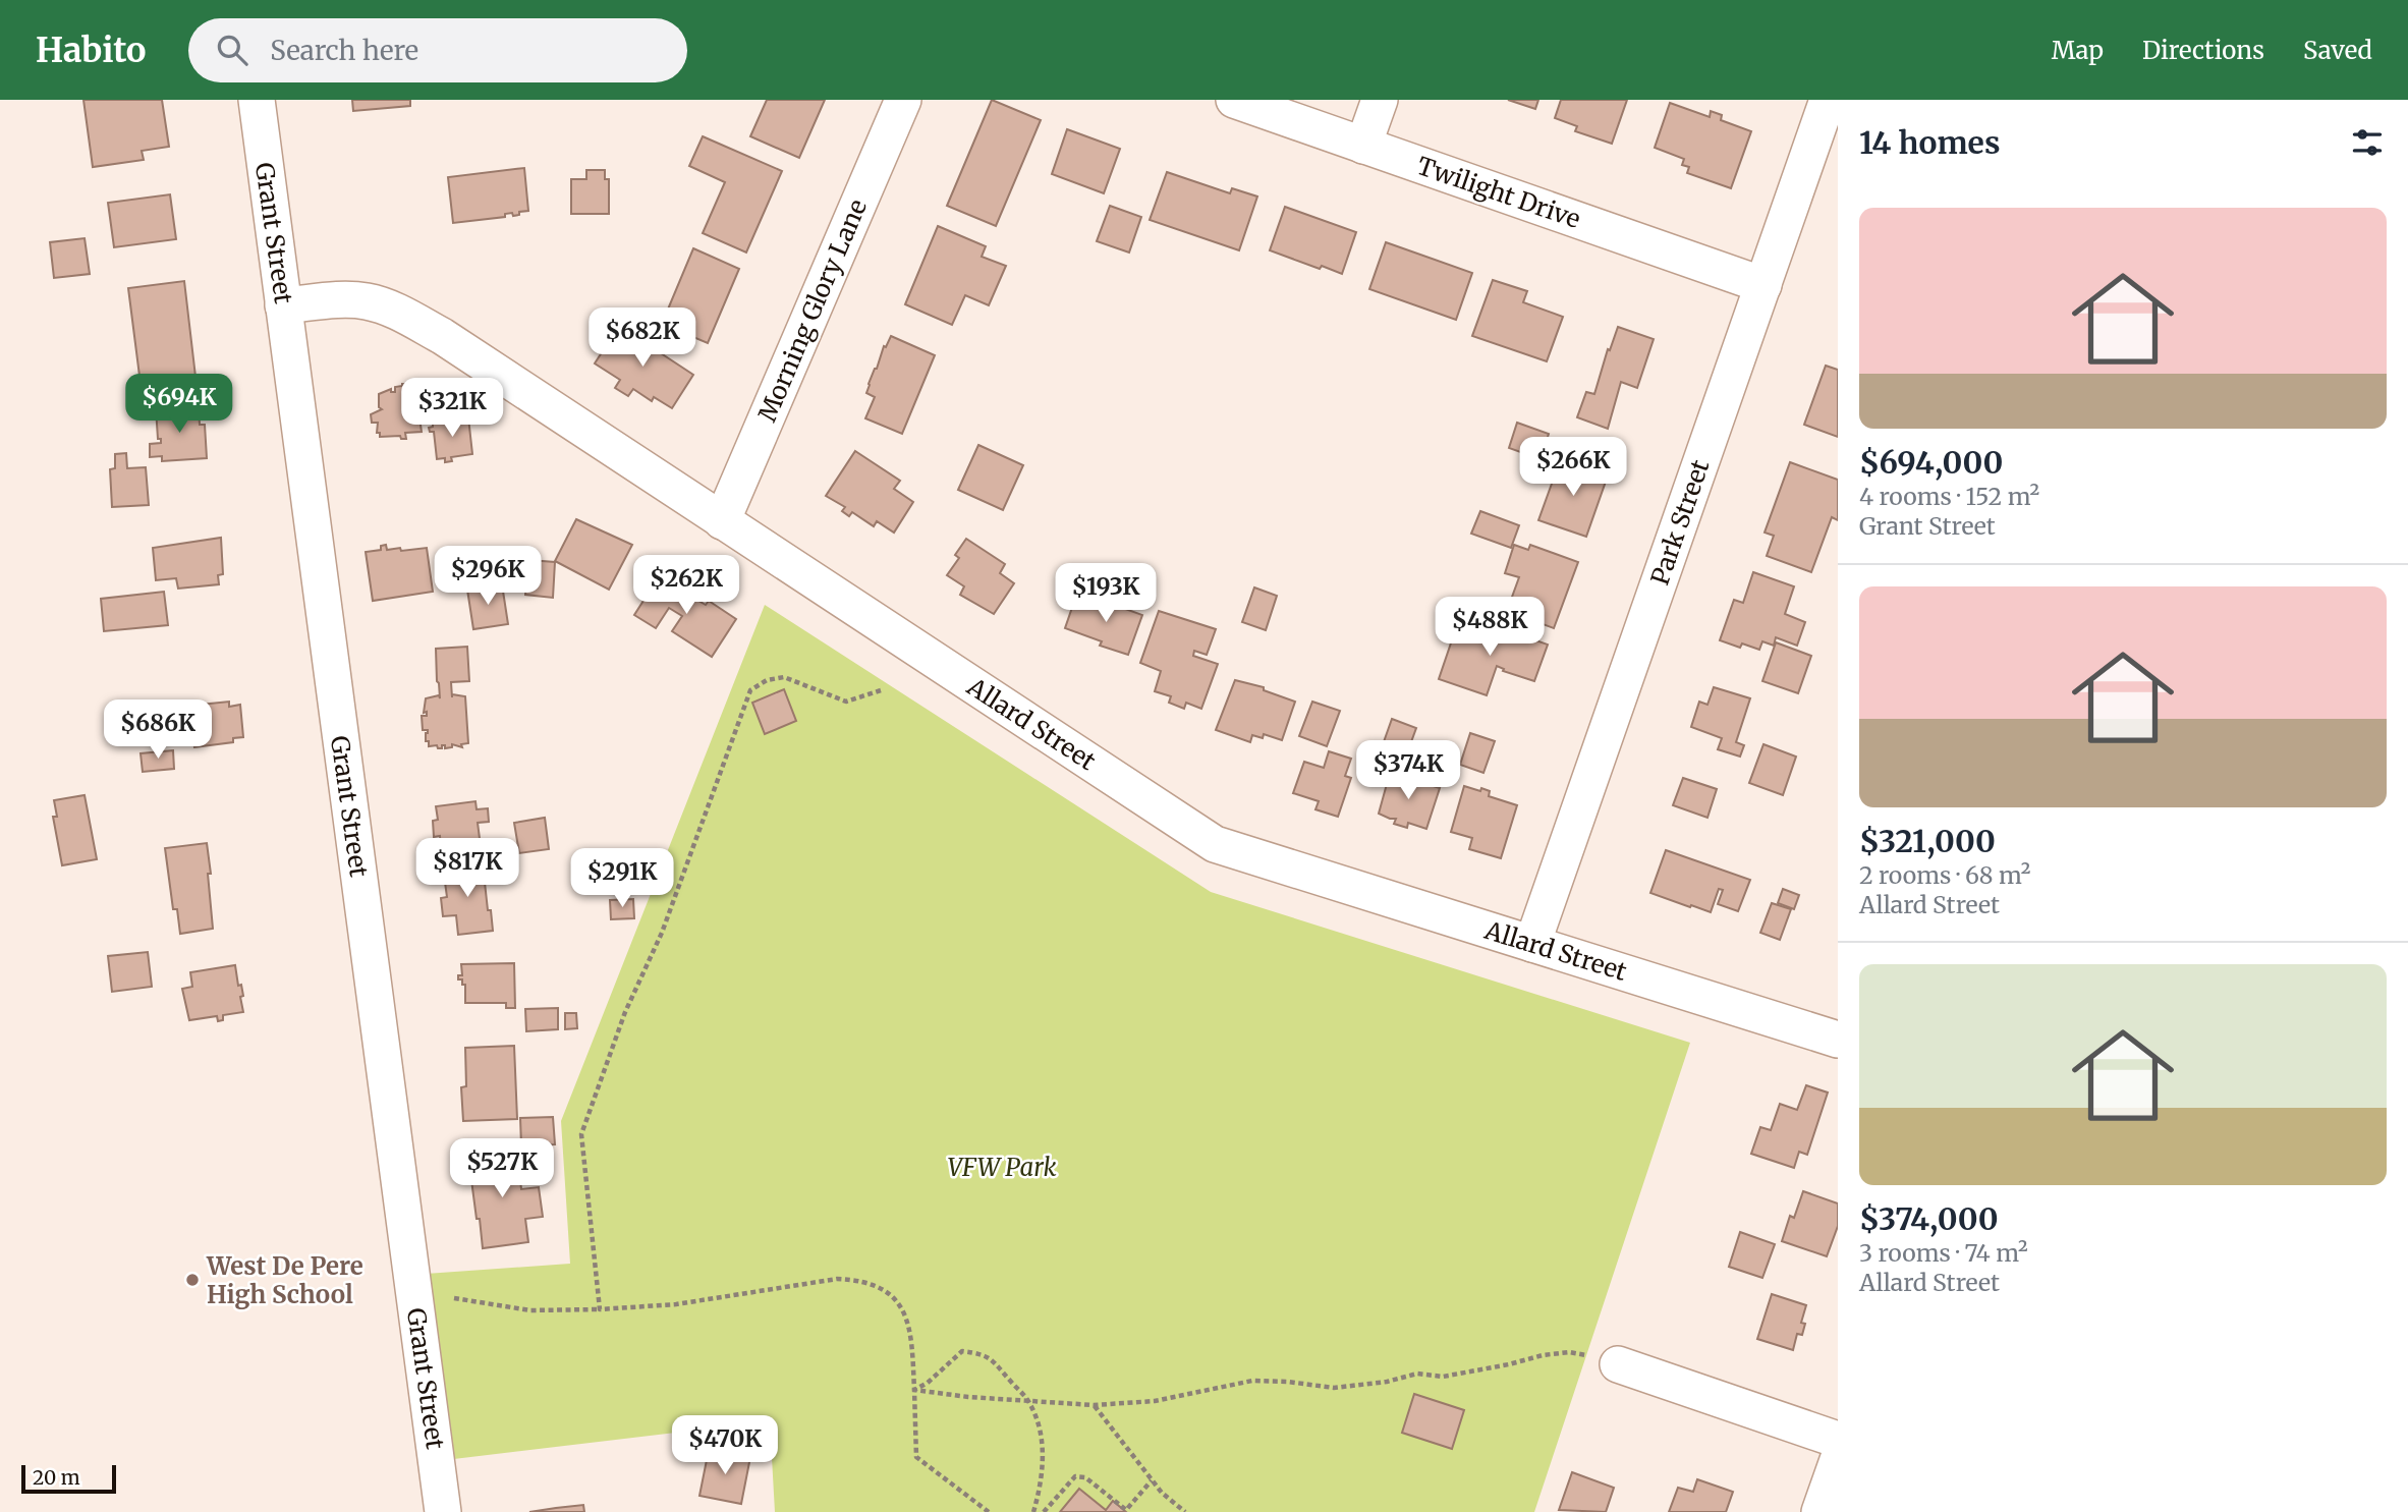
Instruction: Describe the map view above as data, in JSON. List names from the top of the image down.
{
  "streets": {
    "street": [
      "Twilight Drive",
      "Grant Street",
      "Morning Glory Lane",
      "Park Street",
      "Allard Street"
    ]
  },
  "crossings": [
    ["Twilight Drive", "Park Street"],
    ["Grant Street", "Allard Street"],
    ["Morning Glory Lane", "Allard Street"],
    ["Park Street", "Allard Street"]
  ],
  "parks": ["VFW Park"],
  "places": ["West De Pere High School"],
  "scale_bar": "20 m",
  "page": {
    "header": "Habito",
    "search": "Search here",
    "nav": ["Map", "Directions", "Saved"],
    "heading": "14 homes",
    "list": [
      {
        "name": "$694,000",
        "note": "4 rooms · 152 m² · Grant Street"
      },
      {
        "name": "$321,000",
        "note": "2 rooms · 68 m² · Allard Street"
      },
      {
        "name": "$374,000",
        "note": "3 rooms · 74 m² · Allard Street"
      }
    ],
    "price": [
      "$682K",
      "$694K",
      "$321K",
      "$266K",
      "$296K",
      "$262K",
      "$193K",
      "$488K",
      "$686K",
      "$374K",
      "$817K",
      "$291K",
      "$527K",
      "$470K"
    ],
    "scale": "20 m"
  }
}
